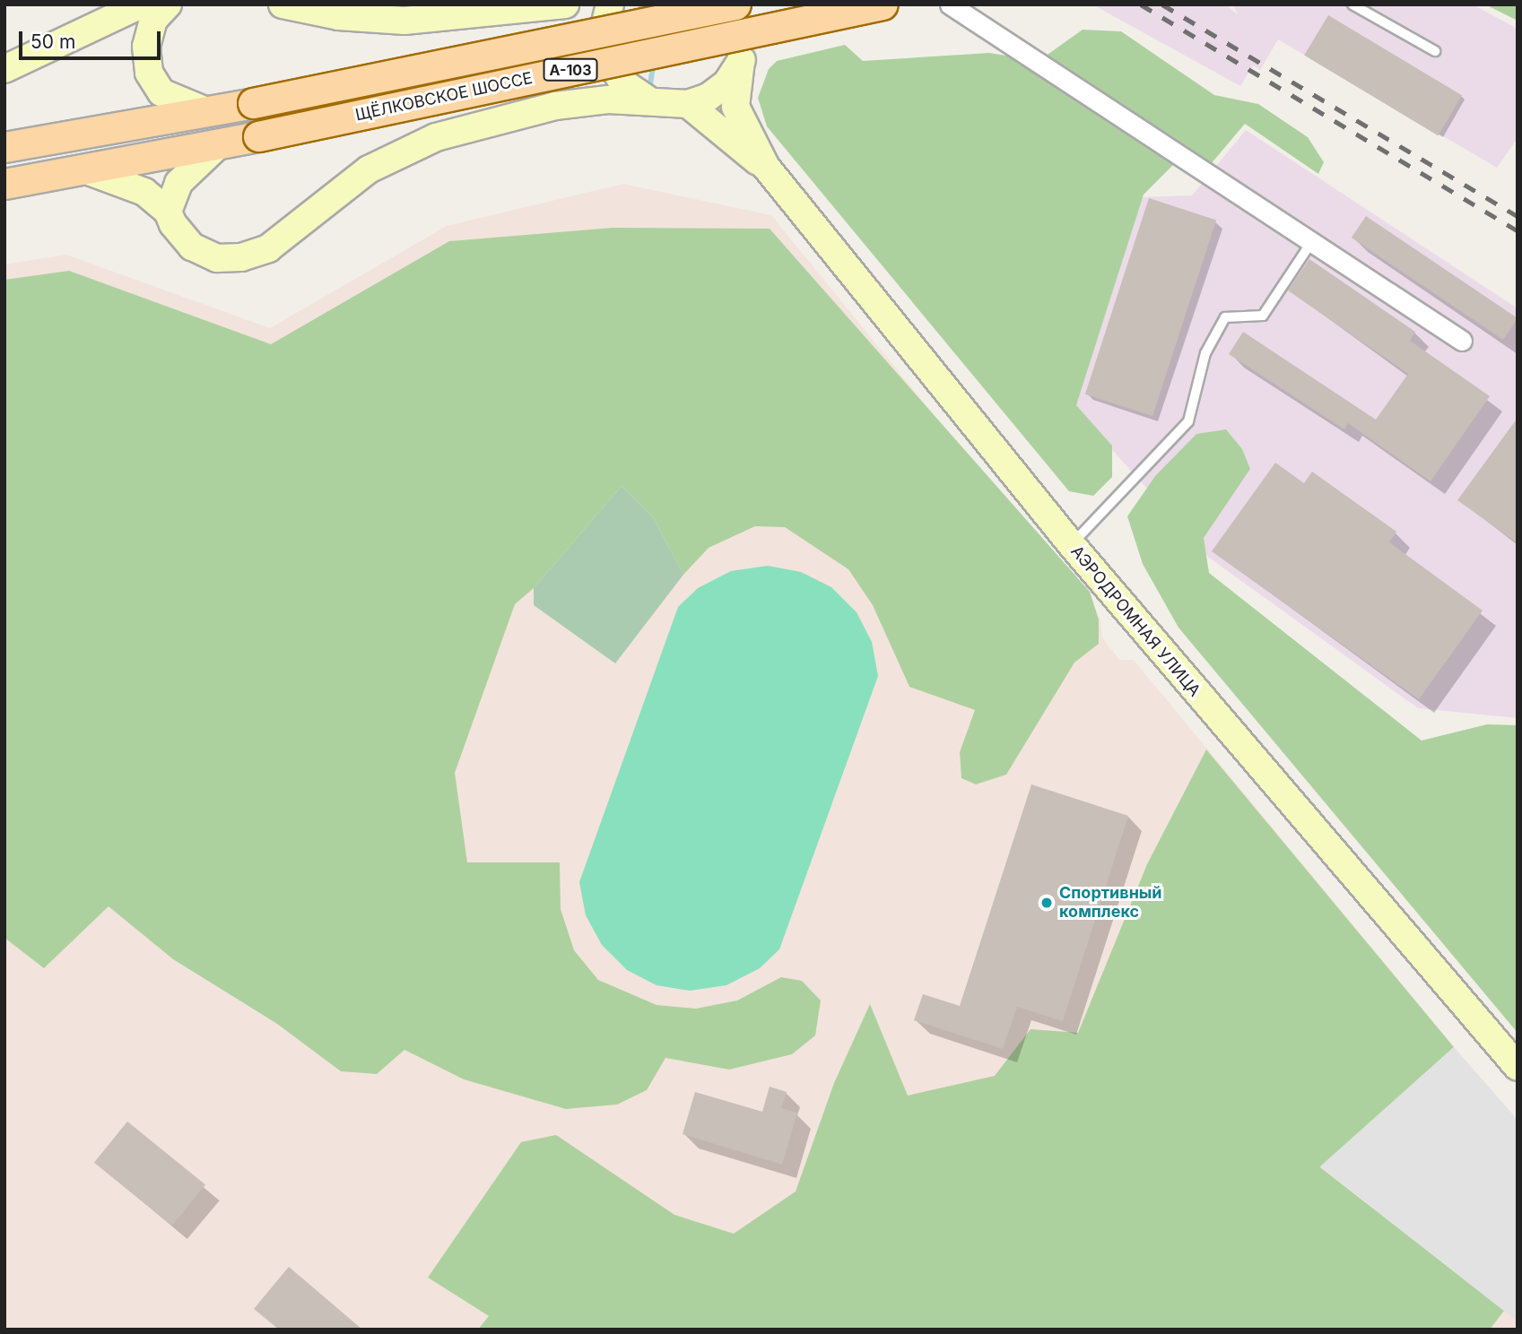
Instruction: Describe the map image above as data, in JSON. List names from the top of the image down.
{
  "streets": {
    "main road": ["А-103", "ЩЁЛКОВСКОЕ ШОССЕ"],
    "street": ["АЭРОДРОМНАЯ УЛИЦА"]
  },
  "places": ["Спортивный комплекс"],
  "scale_bar": "50 m"
}
